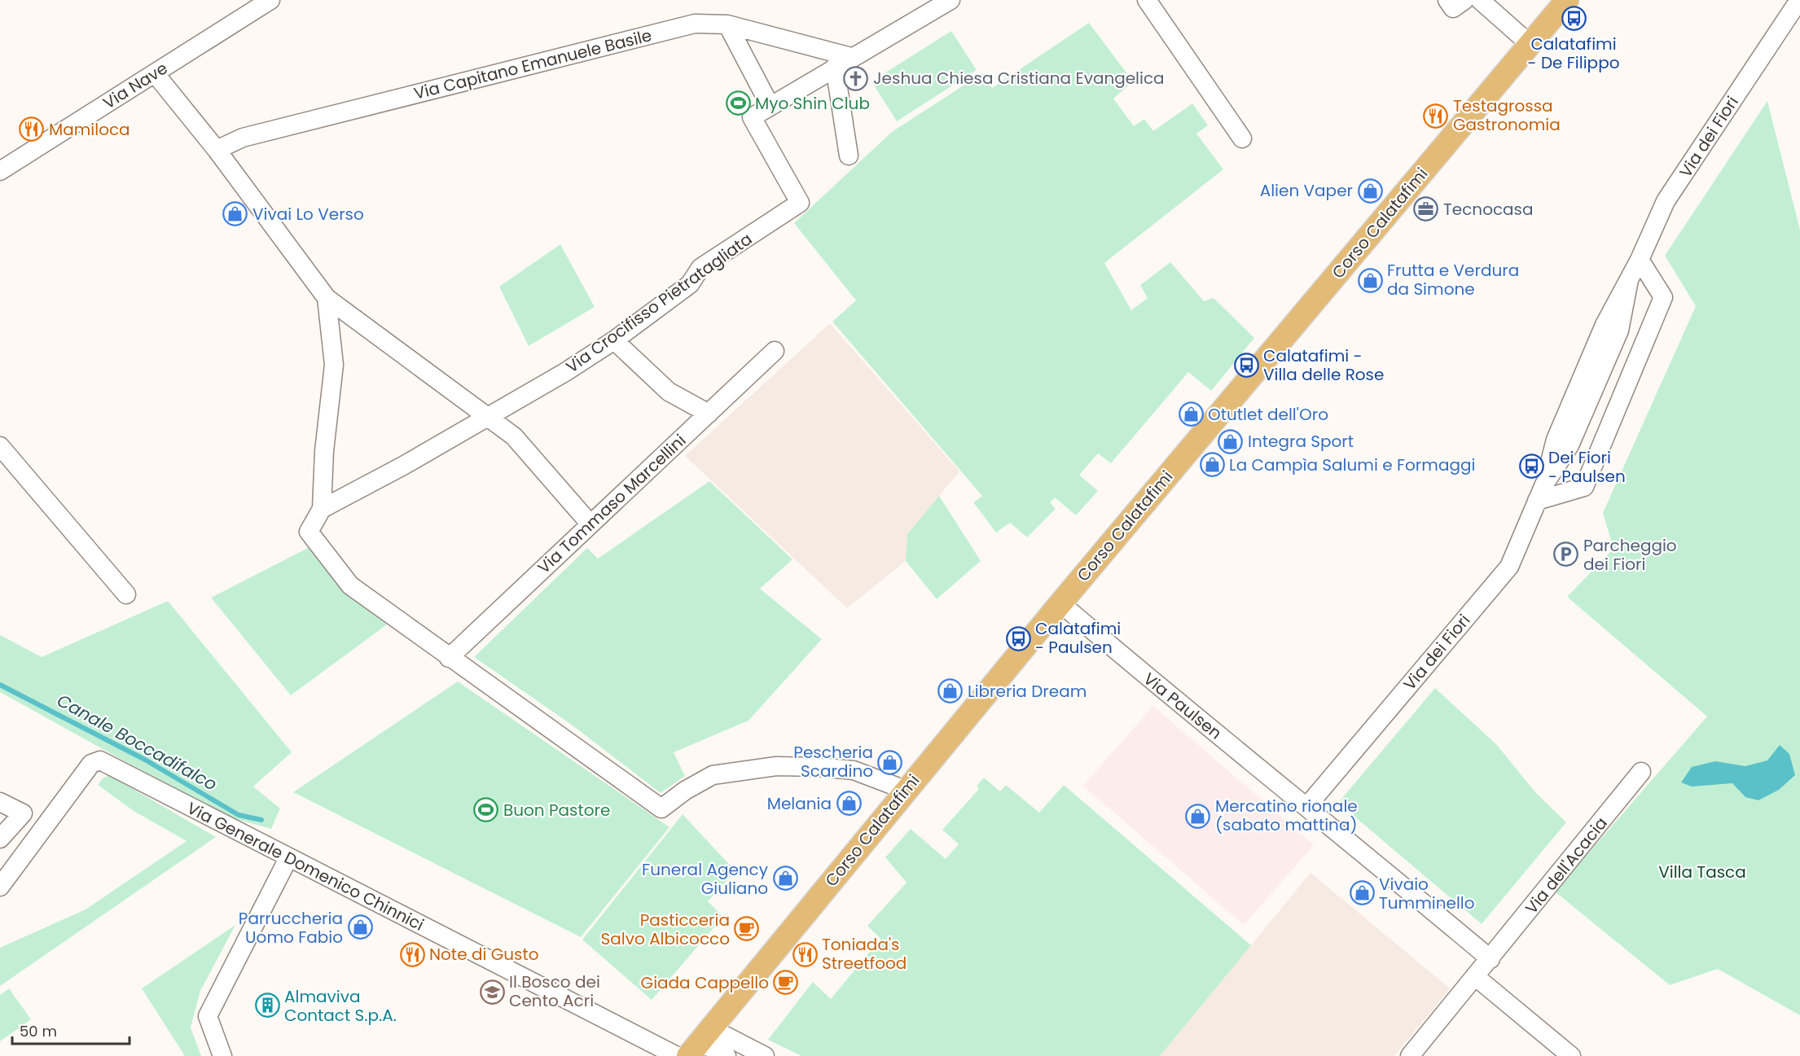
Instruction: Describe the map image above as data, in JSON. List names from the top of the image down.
{
  "streets": {
    "main road": ["Corso Calatafimi"],
    "street": [
      "Via Capitano Emanuele Basile",
      "Via Nave",
      "Via dei Fiori",
      "Via Crocifisso Pietratagliata",
      "Via Tommaso Marcellini",
      "Via Paulsen",
      "Via dell'Acacia",
      "Via Generale Domenico Chinnici"
    ]
  },
  "crossings": [
    ["Via Capitano Emanuele Basile", "Via Crocifisso Pietratagliata"],
    ["Via dei Fiori", "Via Paulsen"],
    ["Corso Calatafimi", "Via Paulsen"],
    ["Via Paulsen", "Via dell'Acacia"]
  ],
  "water": ["Canale Boccadifalco"],
  "parks": ["Villa Tasca"],
  "places": {
    "bus stop": [
      "Calatafimi - De Filippo",
      "Calatafimi - Villa delle Rose",
      "Dei Fiori - Paulsen",
      "Calatafimi - Paulsen"
    ],
    "church": ["Jeshua Chiesa Cristiana Evangelica"],
    "sports": ["Myo Shin Club", "Buon Pastore"],
    "restaurant": [
      "Testagrossa Gastronomia",
      "Mamiloca",
      "Note di Gusto",
      "Toniada's Streetfood"
    ],
    "shop": [
      "Alien Vaper",
      "Vivai Lo Verso",
      "Frutta e Verdura da Simone",
      "Otutlet dell'Oro",
      "Integra Sport",
      "La Campìa Salumi e Formaggi",
      "Libreria Dream",
      "Pescheria Scardino",
      "Melania",
      "Mercatino rionale (sabato mattina)",
      "Funeral Agency Giuliano",
      "Vivaio Tumminello",
      "Parruccheria Uomo Fabio"
    ],
    "office": ["Tecnocasa"],
    "parking": ["Parcheggio dei Fiori"],
    "cafe": ["Pasticceria Salvo Albicocco", "Giada Cappello"],
    "school or university": ["Il Bosco dei Cento Acri"],
    "building": ["Almaviva Contact S.p.A."]
  },
  "scale_bar": "50 m"
}
